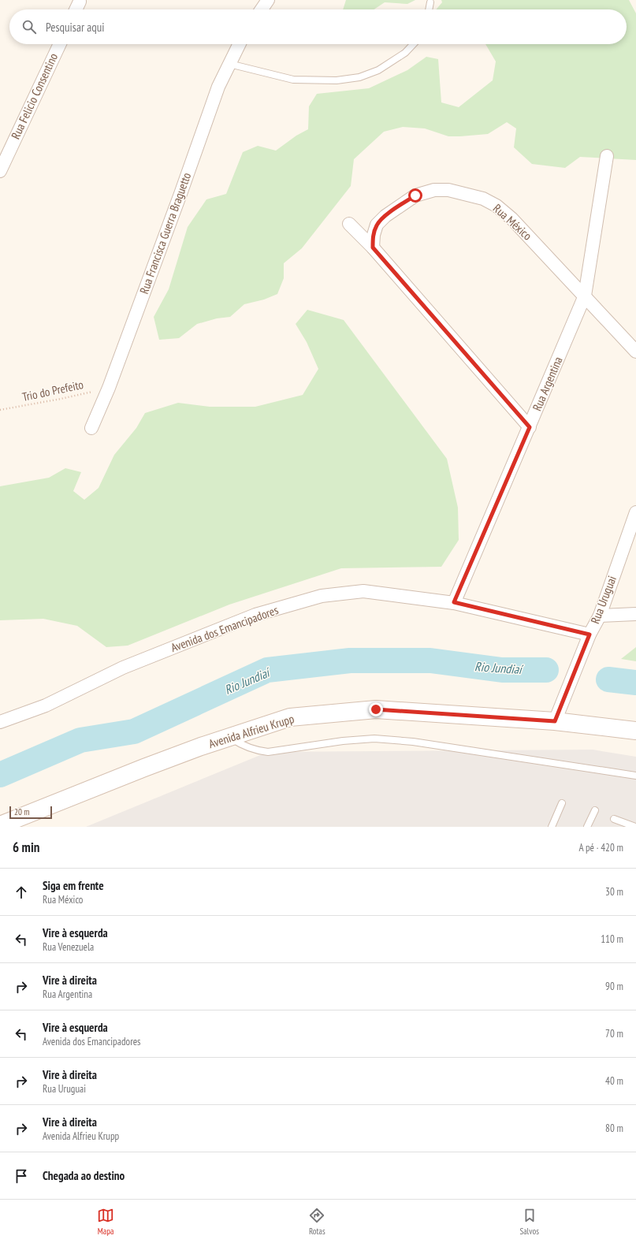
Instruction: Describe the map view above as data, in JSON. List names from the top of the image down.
{
  "streets": {
    "main road": ["Avenida Alfrieu Krupp"],
    "street": [
      "Rua Felicio Consentino",
      "Rua México",
      "Rua Francisca Guerra Braguetto",
      "Rua Argentina",
      "Rua Uruguai",
      "Avenida dos Emancipadores"
    ],
    "path": ["Trio do Prefeito"]
  },
  "crossings": [
    ["Rua México", "Rua Argentina"],
    ["Rua Francisca Guerra Braguetto", "Trio do Prefeito"],
    ["Rua Argentina", "Avenida dos Emancipadores"],
    ["Rua Uruguai", "Avenida dos Emancipadores"],
    ["Rua Uruguai", "Avenida Alfrieu Krupp"]
  ],
  "water": ["Rio Jundiaí"],
  "scale_bar": "20 m",
  "page": {
    "search": "Pesquisar aqui",
    "scale": "20 m",
    "heading": ["6 min", "A pé · 420 m"],
    "list": [
      ["Siga em frente", "Rua México", "30 m"],
      ["Vire à esquerda", "Rua Venezuela", "110 m"],
      ["Vire à direita", "Rua Argentina", "90 m"],
      ["Vire à esquerda", "Avenida dos Emancipadores", "70 m"],
      ["Vire à direita", "Rua Uruguai", "40 m"],
      ["Vire à direita", "Avenida Alfrieu Krupp", "80 m"],
      "Chegada ao destino"
    ],
    "nav": ["Mapa", "Rotas", "Salvos"]
  }
}
